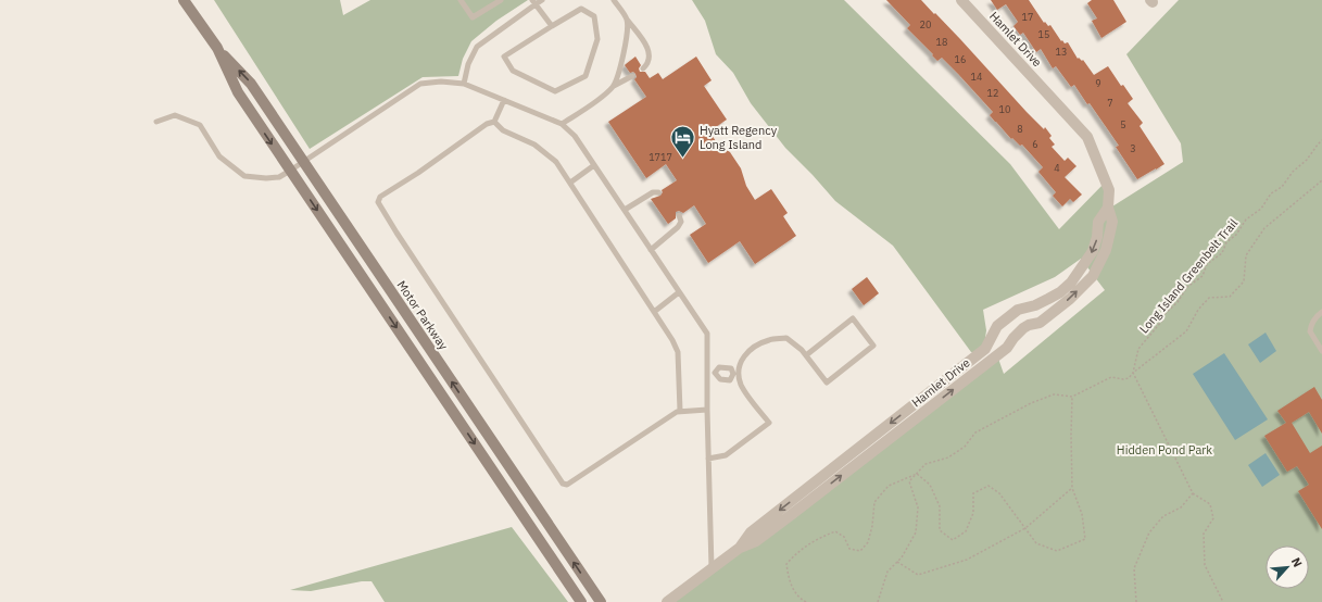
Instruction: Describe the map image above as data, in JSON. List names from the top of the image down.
{
  "streets": {
    "main road": ["Motor Parkway"],
    "street": ["Hamlet Drive"],
    "path": ["Long Island Greenbelt Trail"]
  },
  "parks": ["Hidden Pond Park"],
  "places": {
    "hotel": ["Hyatt Regency Long Island"]
  },
  "house_numbers": [
    "17",
    "20",
    "15",
    "18",
    "13",
    "16",
    "14",
    "9",
    "12",
    "7",
    "10",
    "5",
    "8",
    "6",
    "3",
    "1717",
    "4"
  ],
  "north": "top right"
}
